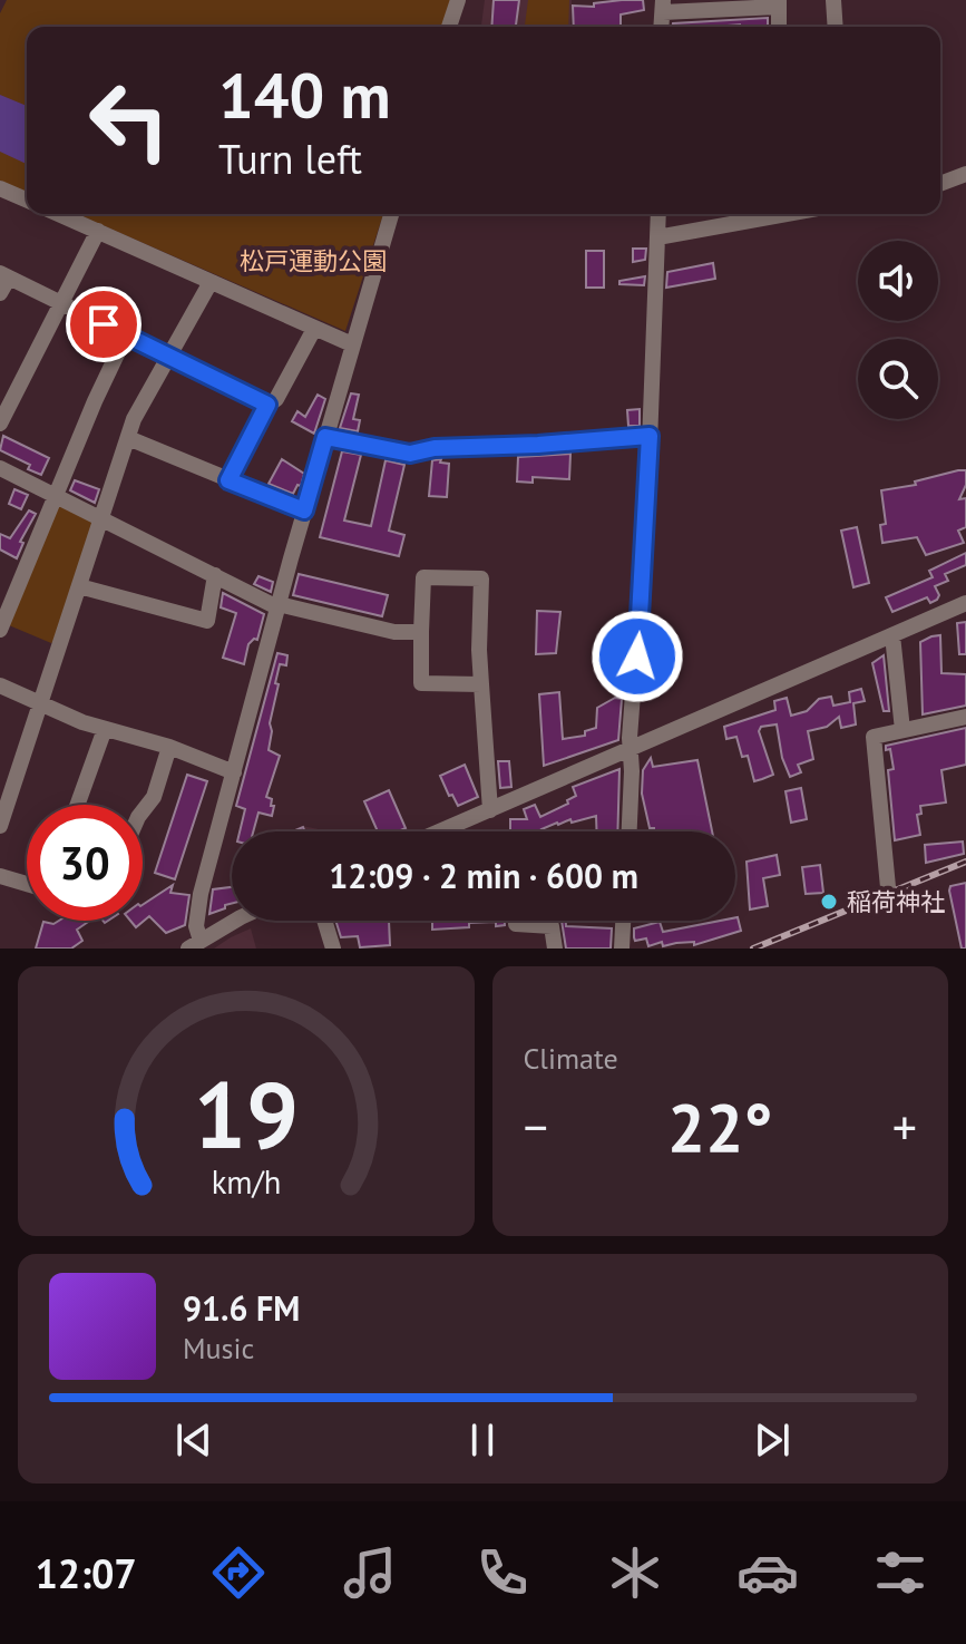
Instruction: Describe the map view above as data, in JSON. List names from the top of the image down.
{
  "parks": ["松戸運動公園"],
  "places": ["稲荷神社"],
  "page": {
    "turn": ["140 m", "Turn left"],
    "limit": "30",
    "trip": "12:09 · 2 min · 600 m",
    "tile": "Climate",
    "heat": ["−", "22°", "+"],
    "song": ["91.6 FM", "Music"],
    "tabs": "12:07",
    "gauge": ["19", "km/h"]
  }
}
